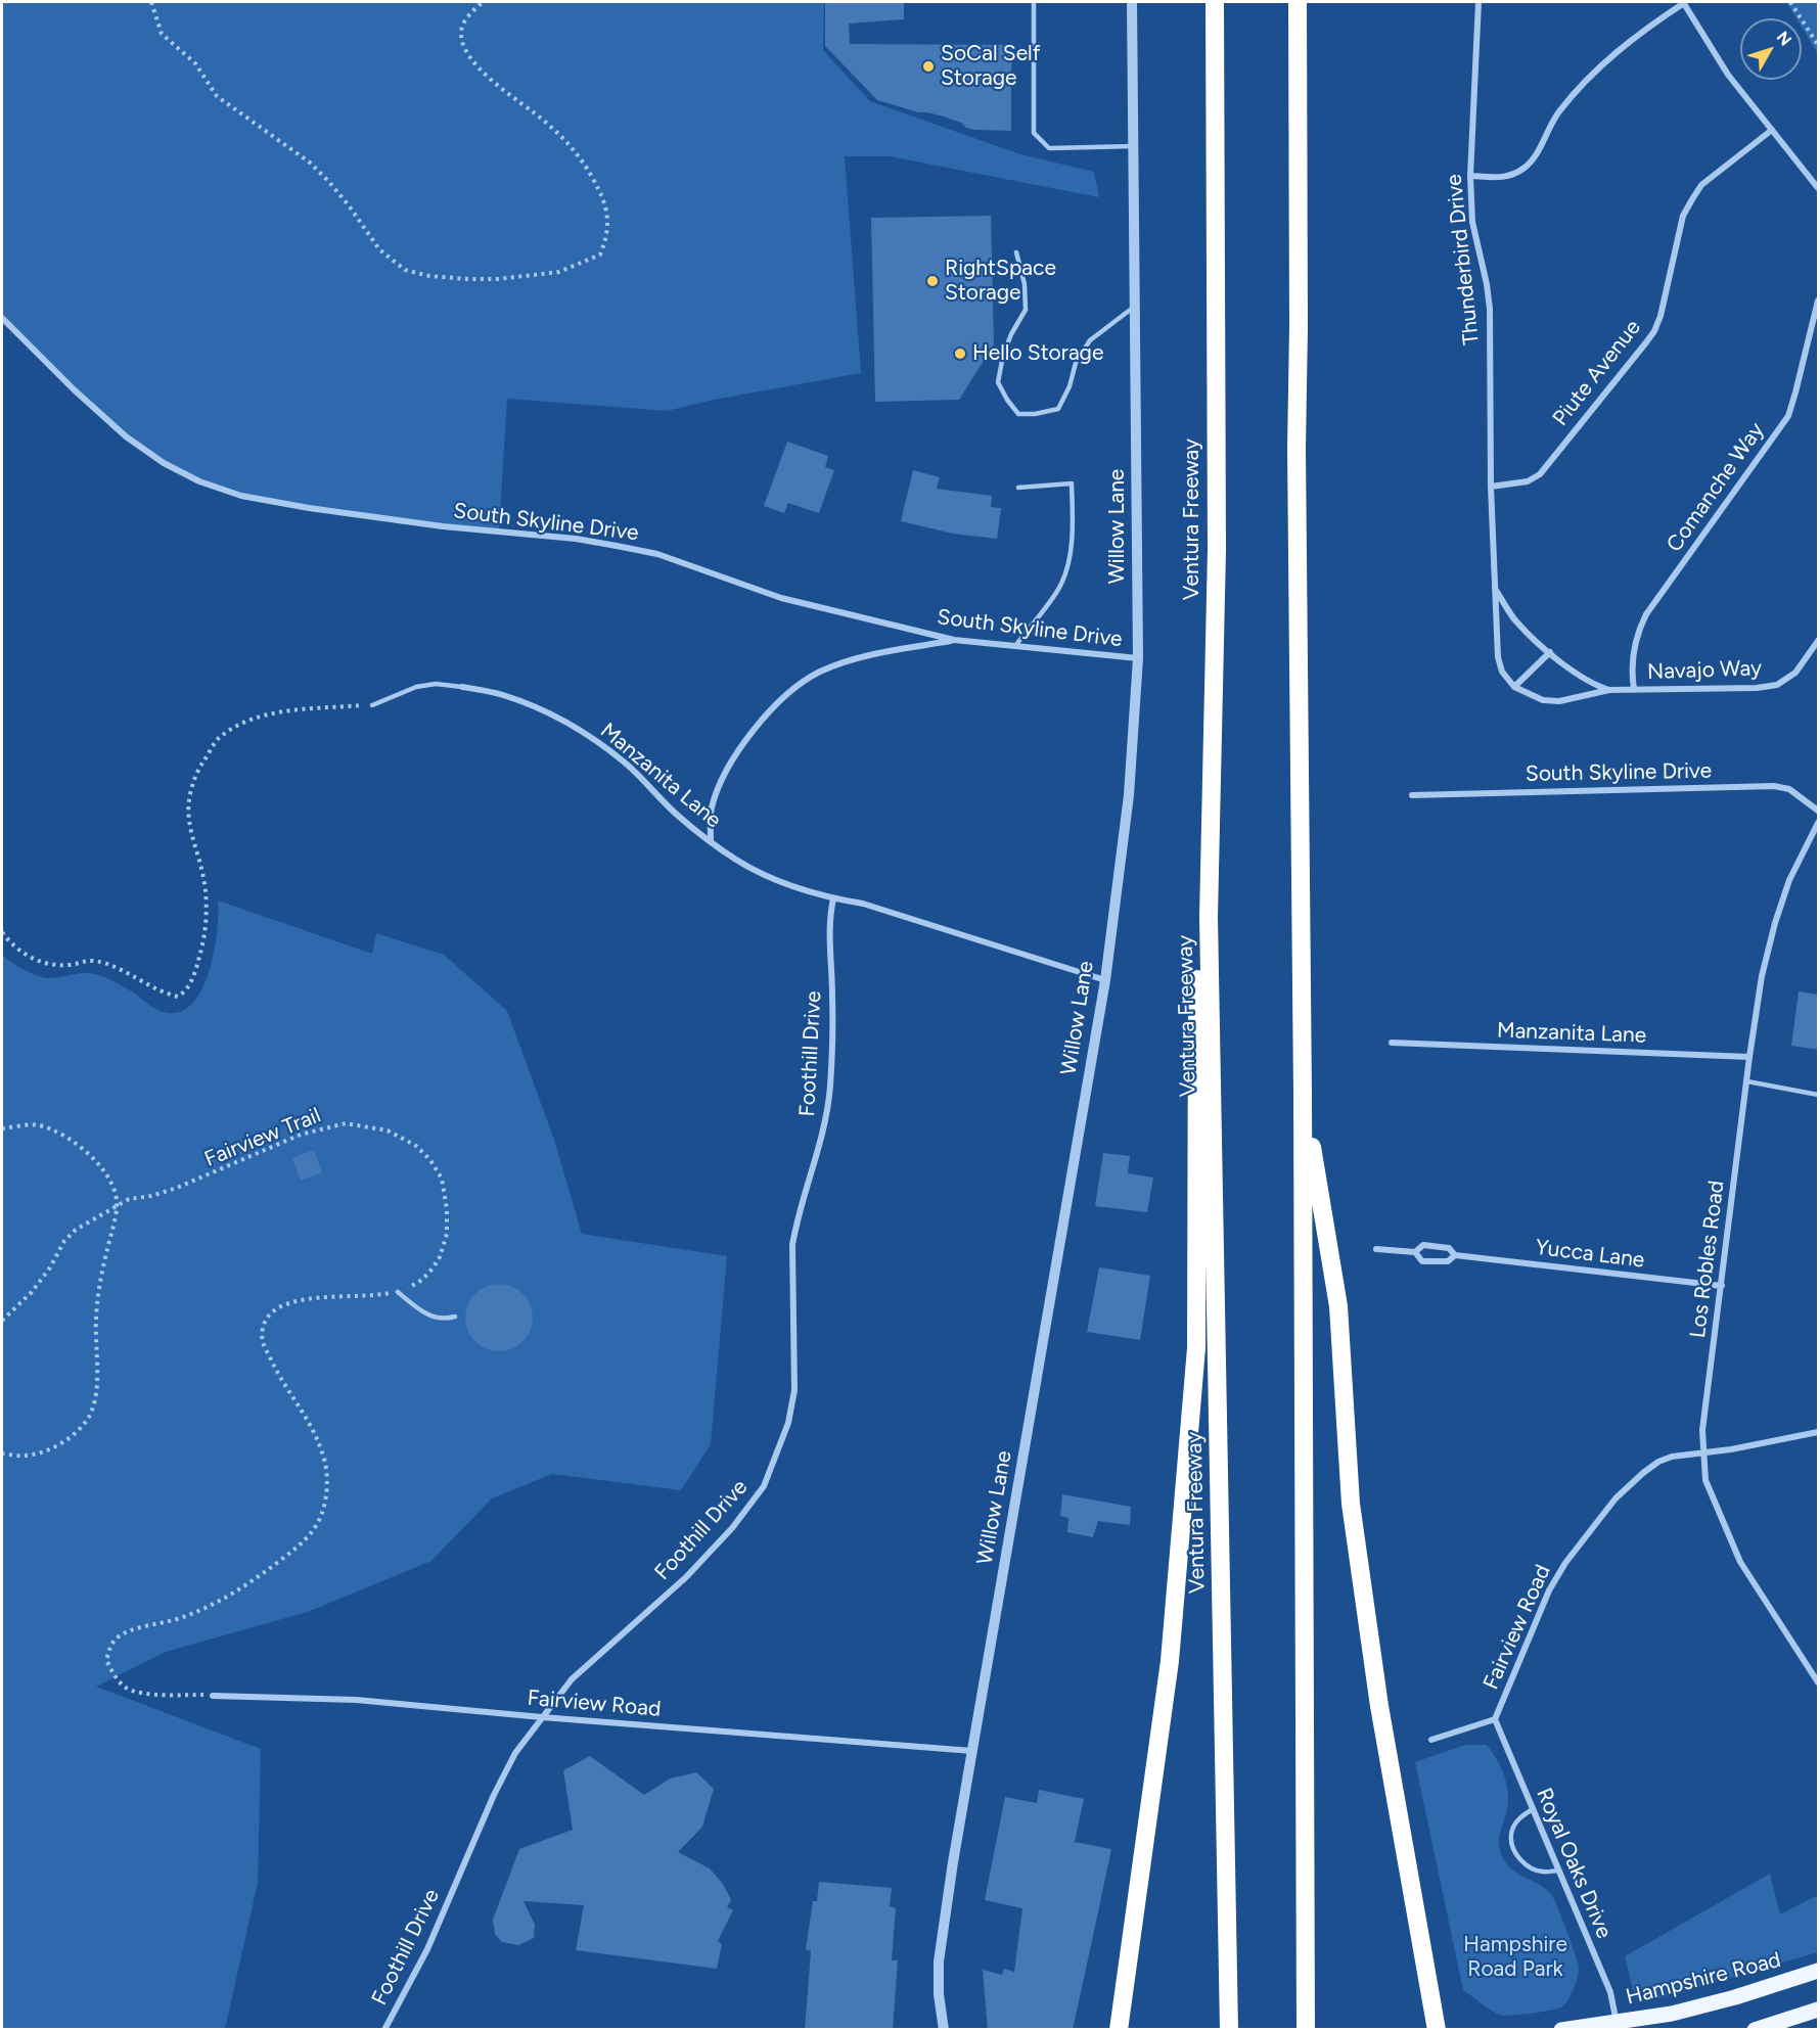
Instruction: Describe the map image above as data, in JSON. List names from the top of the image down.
{
  "streets": {
    "highway": ["Ventura Freeway"],
    "main road": ["Hampshire Road"],
    "street": [
      "Thunderbird Drive",
      "Piute Avenue",
      "Comanche Way",
      "South Skyline Drive",
      "Willow Lane",
      "Navajo Way",
      "Manzanita Lane",
      "Foothill Drive",
      "Yucca Lane",
      "Los Robles Road",
      "Fairview Road",
      "Royal Oaks Drive"
    ],
    "path": ["Fairview Trail"]
  },
  "crossings": [
    ["Thunderbird Drive", "Piute Avenue"],
    ["Thunderbird Drive", "Navajo Way"],
    ["Comanche Way", "Navajo Way"],
    ["South Skyline Drive", "Willow Lane"],
    ["Willow Lane", "Manzanita Lane"],
    ["Willow Lane", "Fairview Road"],
    ["Manzanita Lane", "Foothill Drive"],
    ["Manzanita Lane", "Los Robles Road"],
    ["Foothill Drive", "Fairview Road"],
    ["Fairview Trail", "Fairview Road"],
    ["Yucca Lane", "Los Robles Road"],
    ["Los Robles Road", "Fairview Road"],
    ["Fairview Road", "Royal Oaks Drive"],
    ["Royal Oaks Drive", "Hampshire Road"]
  ],
  "parks": ["Hampshire Road Park"],
  "places": ["SoCal Self Storage", "RightSpace Storage", "Hello Storage"],
  "north": "top right"
}
